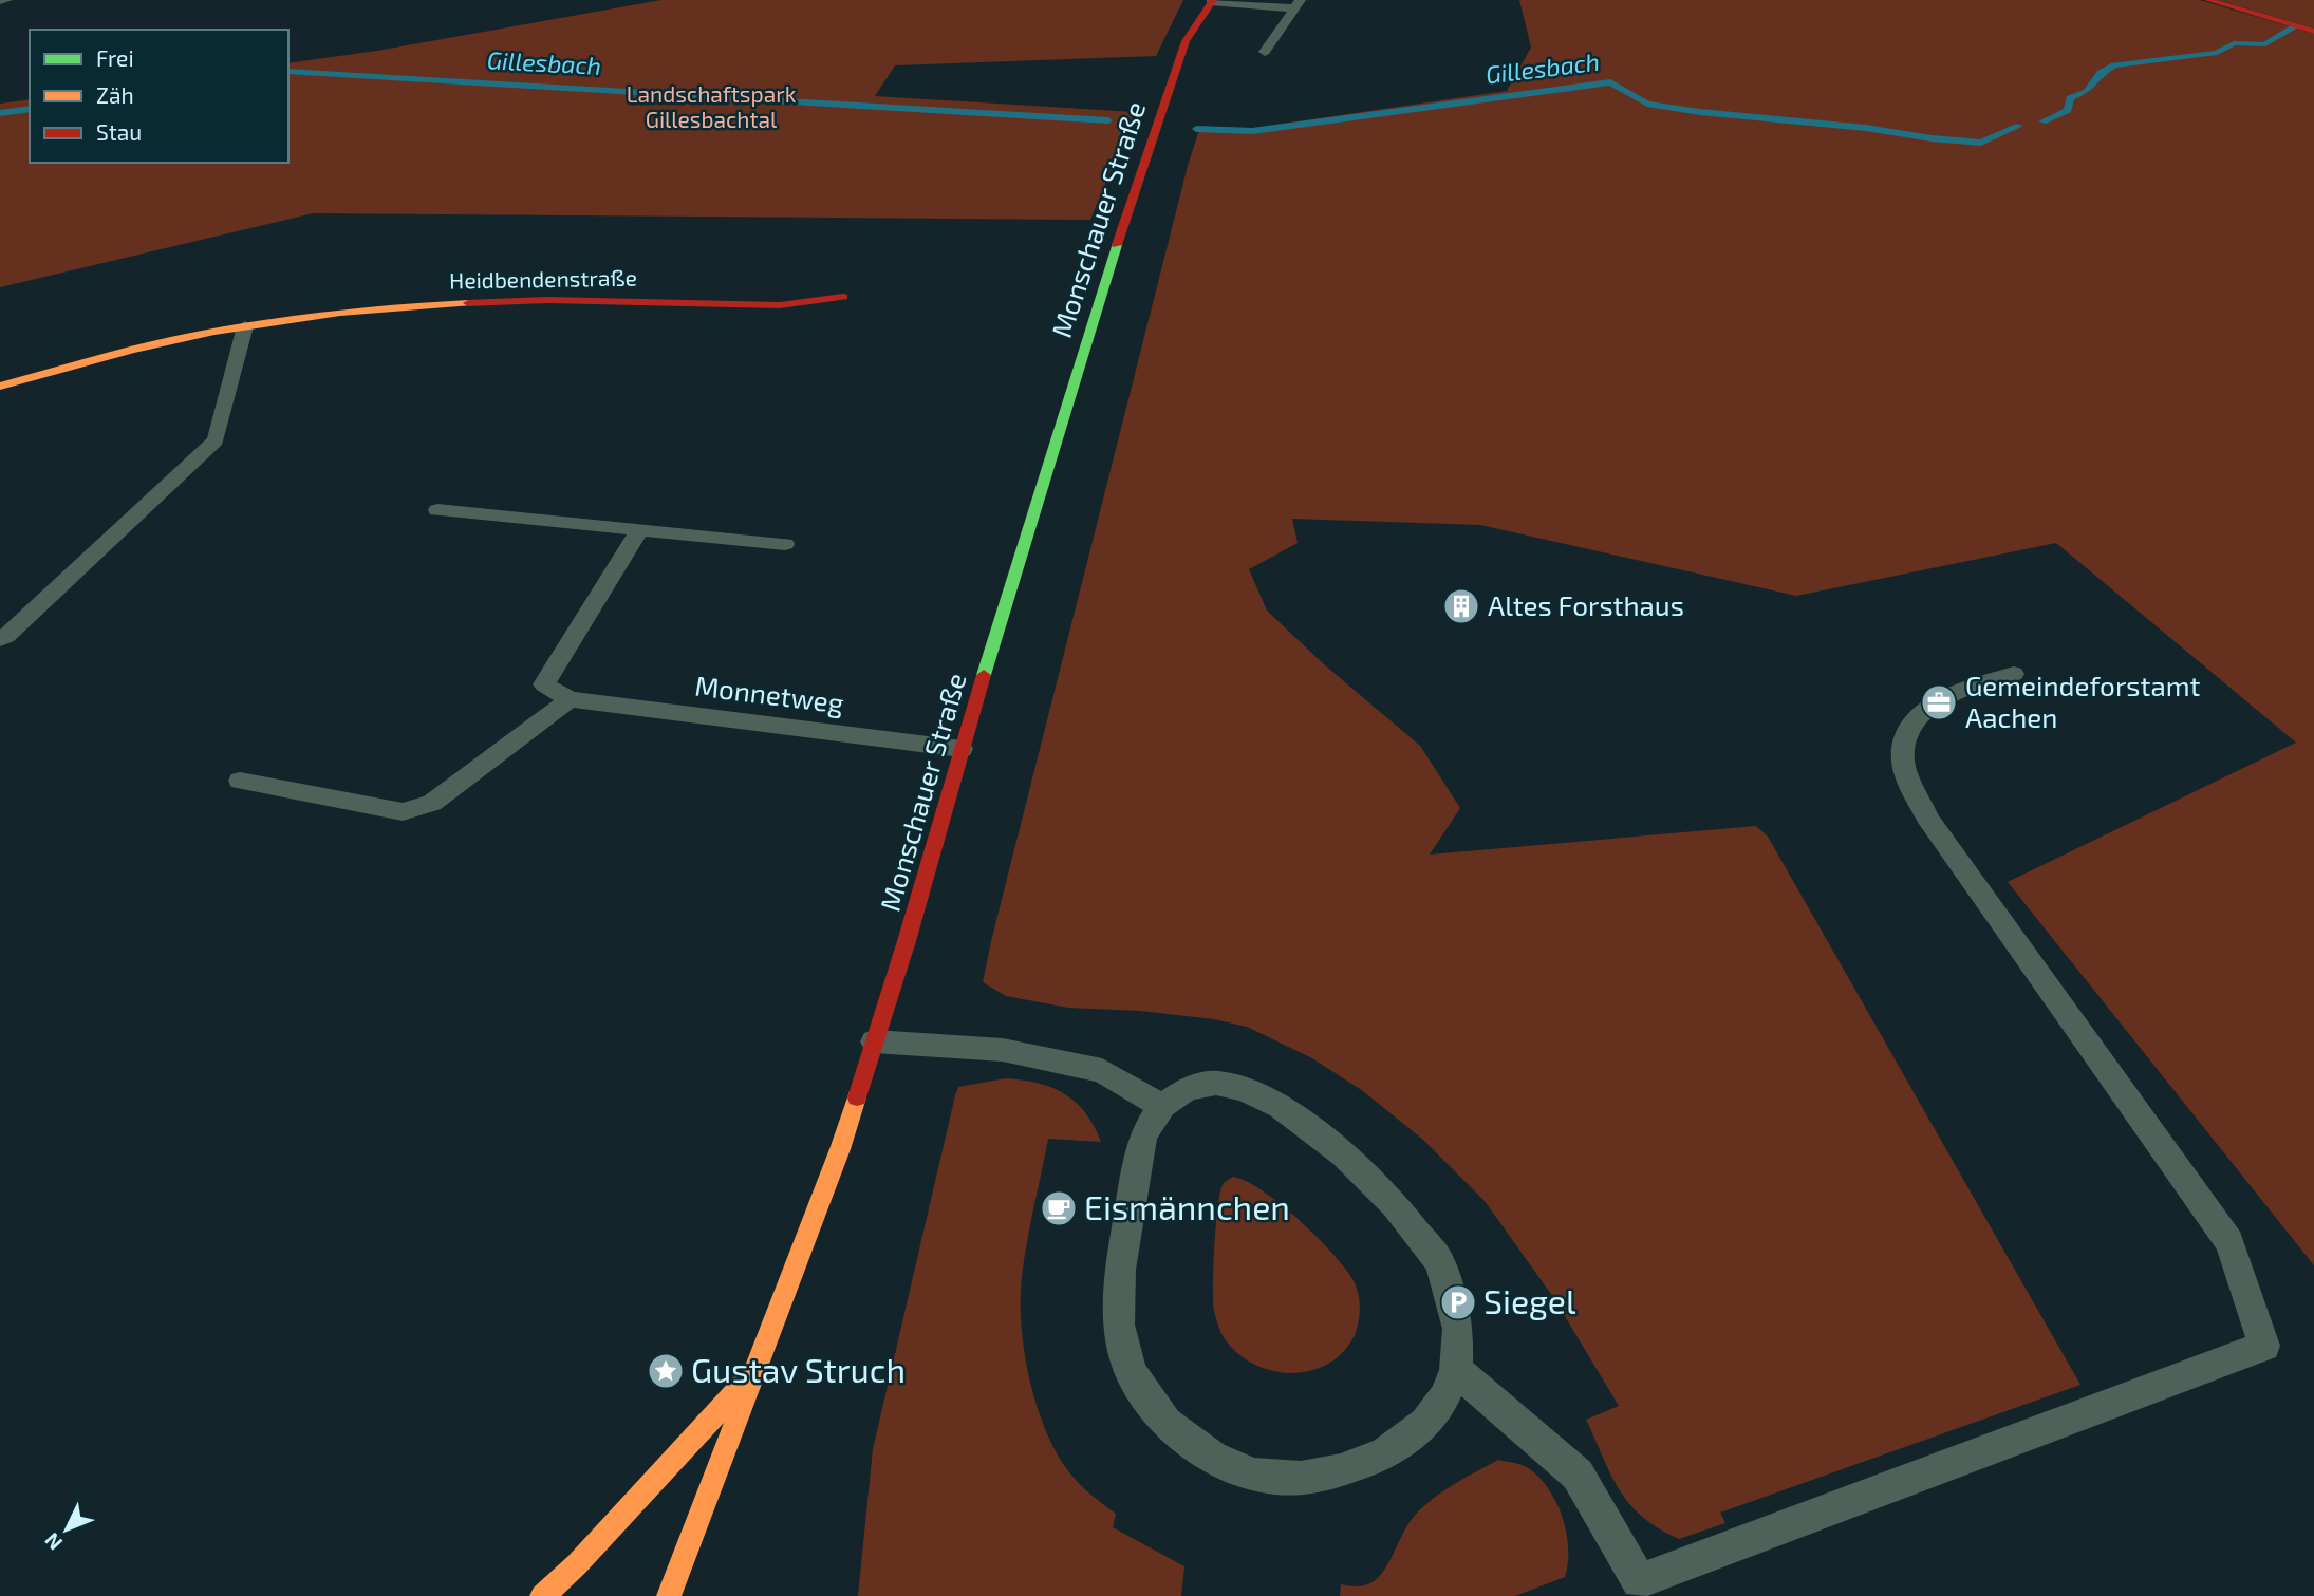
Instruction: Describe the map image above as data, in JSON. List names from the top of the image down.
{
  "streets": {
    "main road": ["Monschauer Straße", "Heidbendenstraße"],
    "lane": ["Monnetweg"]
  },
  "crossings": [
    ["Monschauer Straße", "Monnetweg"]
  ],
  "water": ["Gillesbach"],
  "parks": ["Landschaftspark Gillesbachtal"],
  "places": {
    "building": ["Altes Forsthaus"],
    "office": ["Gemeindeforstamt Aachen"],
    "cafe": ["Eismännchen"],
    "parking": ["Siegel"],
    "place": ["Gustav Struch"]
  },
  "legend": ["Frei", "Zäh", "Stau"],
  "north": "bottom left"
}
